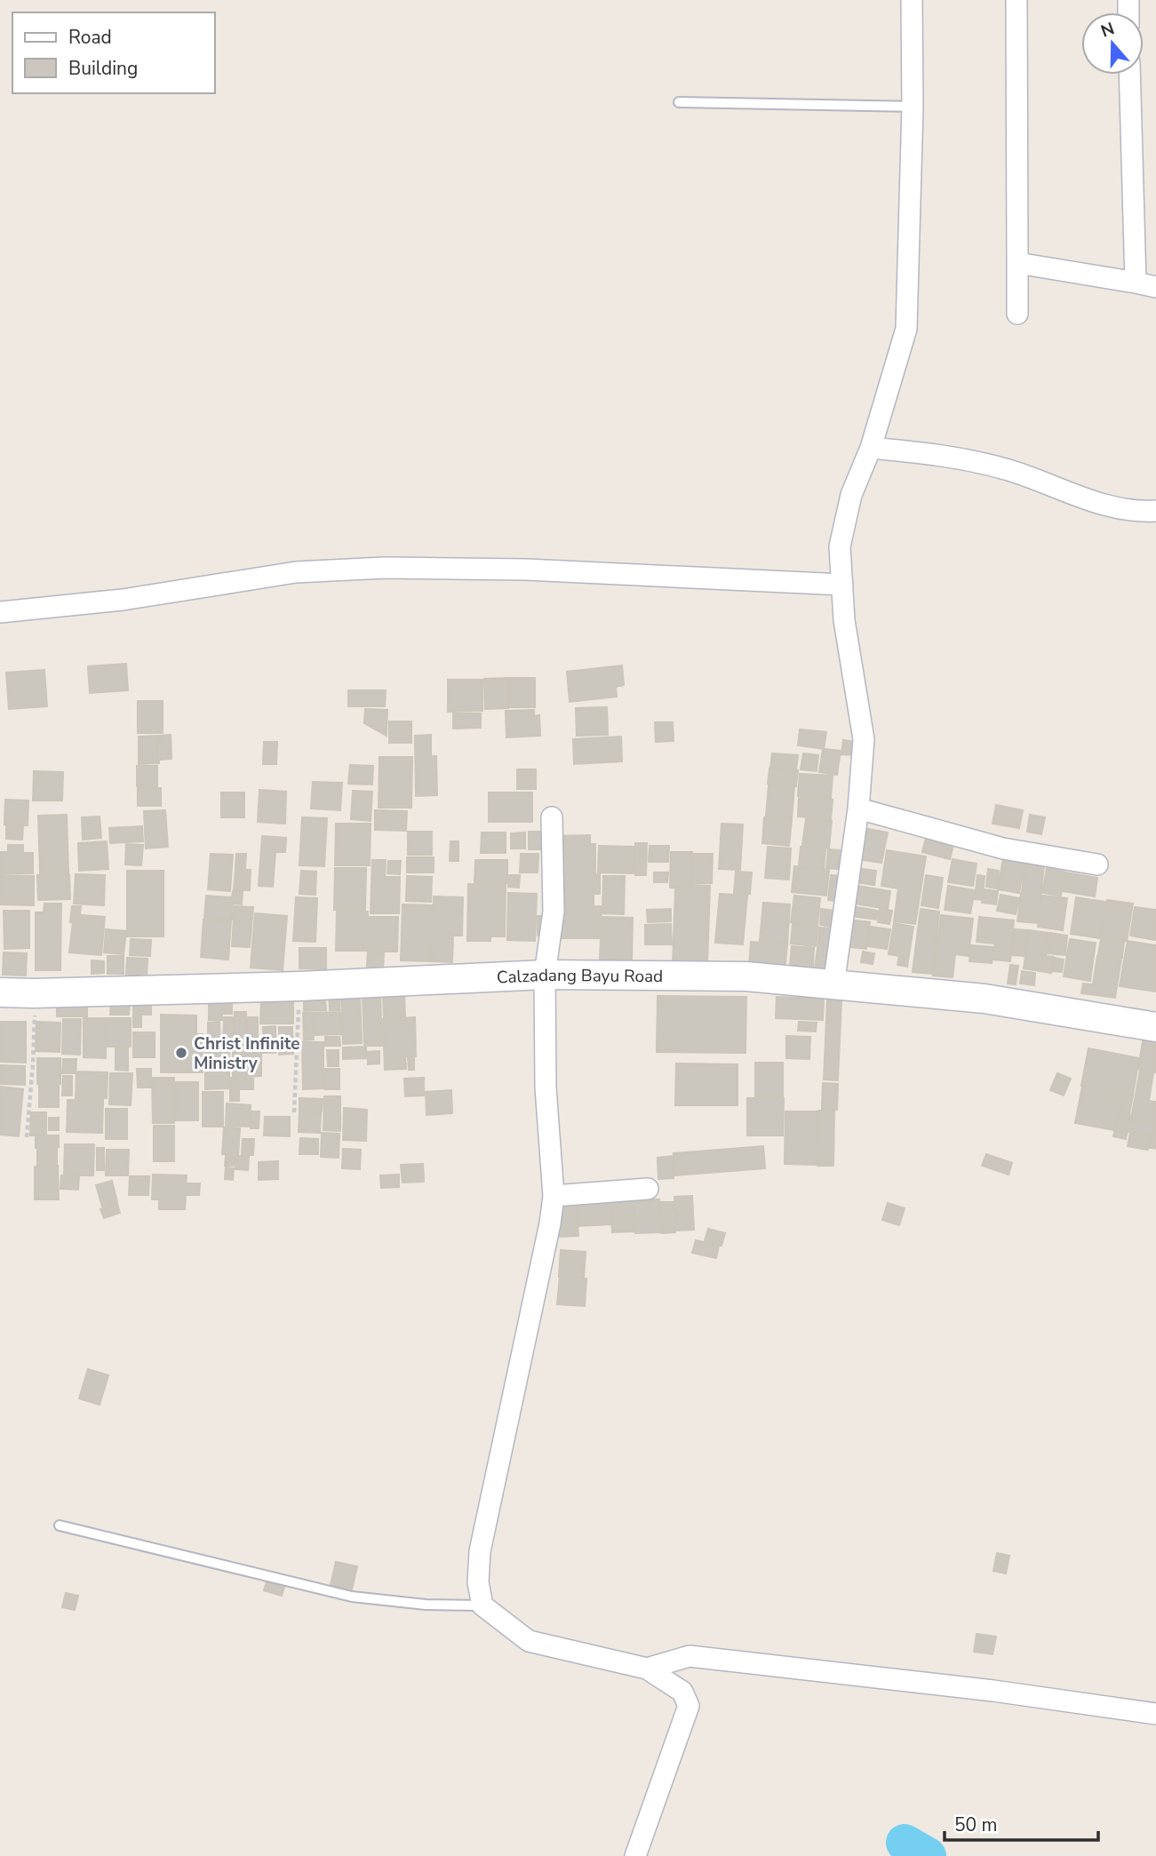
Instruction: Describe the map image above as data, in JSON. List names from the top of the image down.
{
  "streets": {
    "street": ["Calzadang Bayu Road"]
  },
  "places": ["Christ Infinite Ministry"],
  "legend": ["Road", "Building"],
  "scale_bar": "50 m",
  "north": "top"
}
